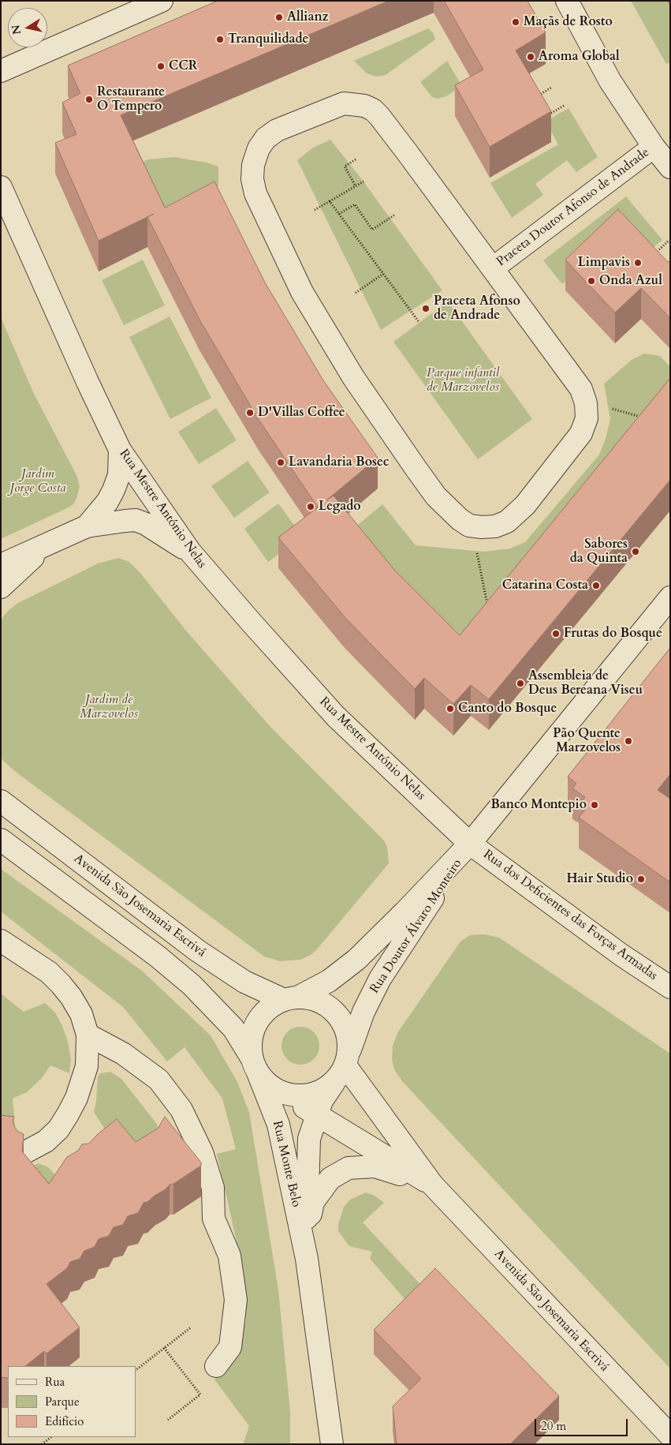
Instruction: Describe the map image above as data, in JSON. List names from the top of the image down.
{
  "streets": {
    "street": [
      "Praceta Doutor Afonso de Andrade",
      "Rua Mestre António Nelas",
      "Avenida São Josemaria Escrivá",
      "Rua dos Deficientes das Forças Armadas",
      "Rua Doutor Álvaro Monteiro",
      "Rua Monte Belo"
    ]
  },
  "crossings": [
    ["Rua Mestre António Nelas", "Rua dos Deficientes das Forças Armadas"],
    ["Rua Mestre António Nelas", "Rua Doutor Álvaro Monteiro"],
    ["Avenida São Josemaria Escrivá", "Rua Doutor Álvaro Monteiro"],
    ["Avenida São Josemaria Escrivá", "Rua Monte Belo"],
    ["Rua dos Deficientes das Forças Armadas", "Rua Doutor Álvaro Monteiro"],
    ["Rua Doutor Álvaro Monteiro", "Rua Monte Belo"]
  ],
  "parks": ["Parque infantil de Marzovelos", "Jardim Jorge Costa", "Jardim de Marzovelos"],
  "places": [
    "Allianz",
    "Maçãs de Rosto",
    "Tranquilidade",
    "Aroma Global",
    "CCR",
    "Restaurante O Tempero",
    "Limpavis",
    "Onda Azul",
    "Praceta Afonso de Andrade",
    "D'Villas Coffee",
    "Lavandaria Bosec",
    "Legado",
    "Sabores da Quinta",
    "Catarina Costa",
    "Frutas do Bosque",
    "Assembleia de Deus Bereana Viseu",
    "Canto do Bosque",
    "Pão Quente Marzovelos",
    "Banco Montepio",
    "Hair Studio"
  ],
  "legend": ["Rua", "Parque", "Edifício"],
  "scale_bar": "20 m",
  "north": "left"
}
